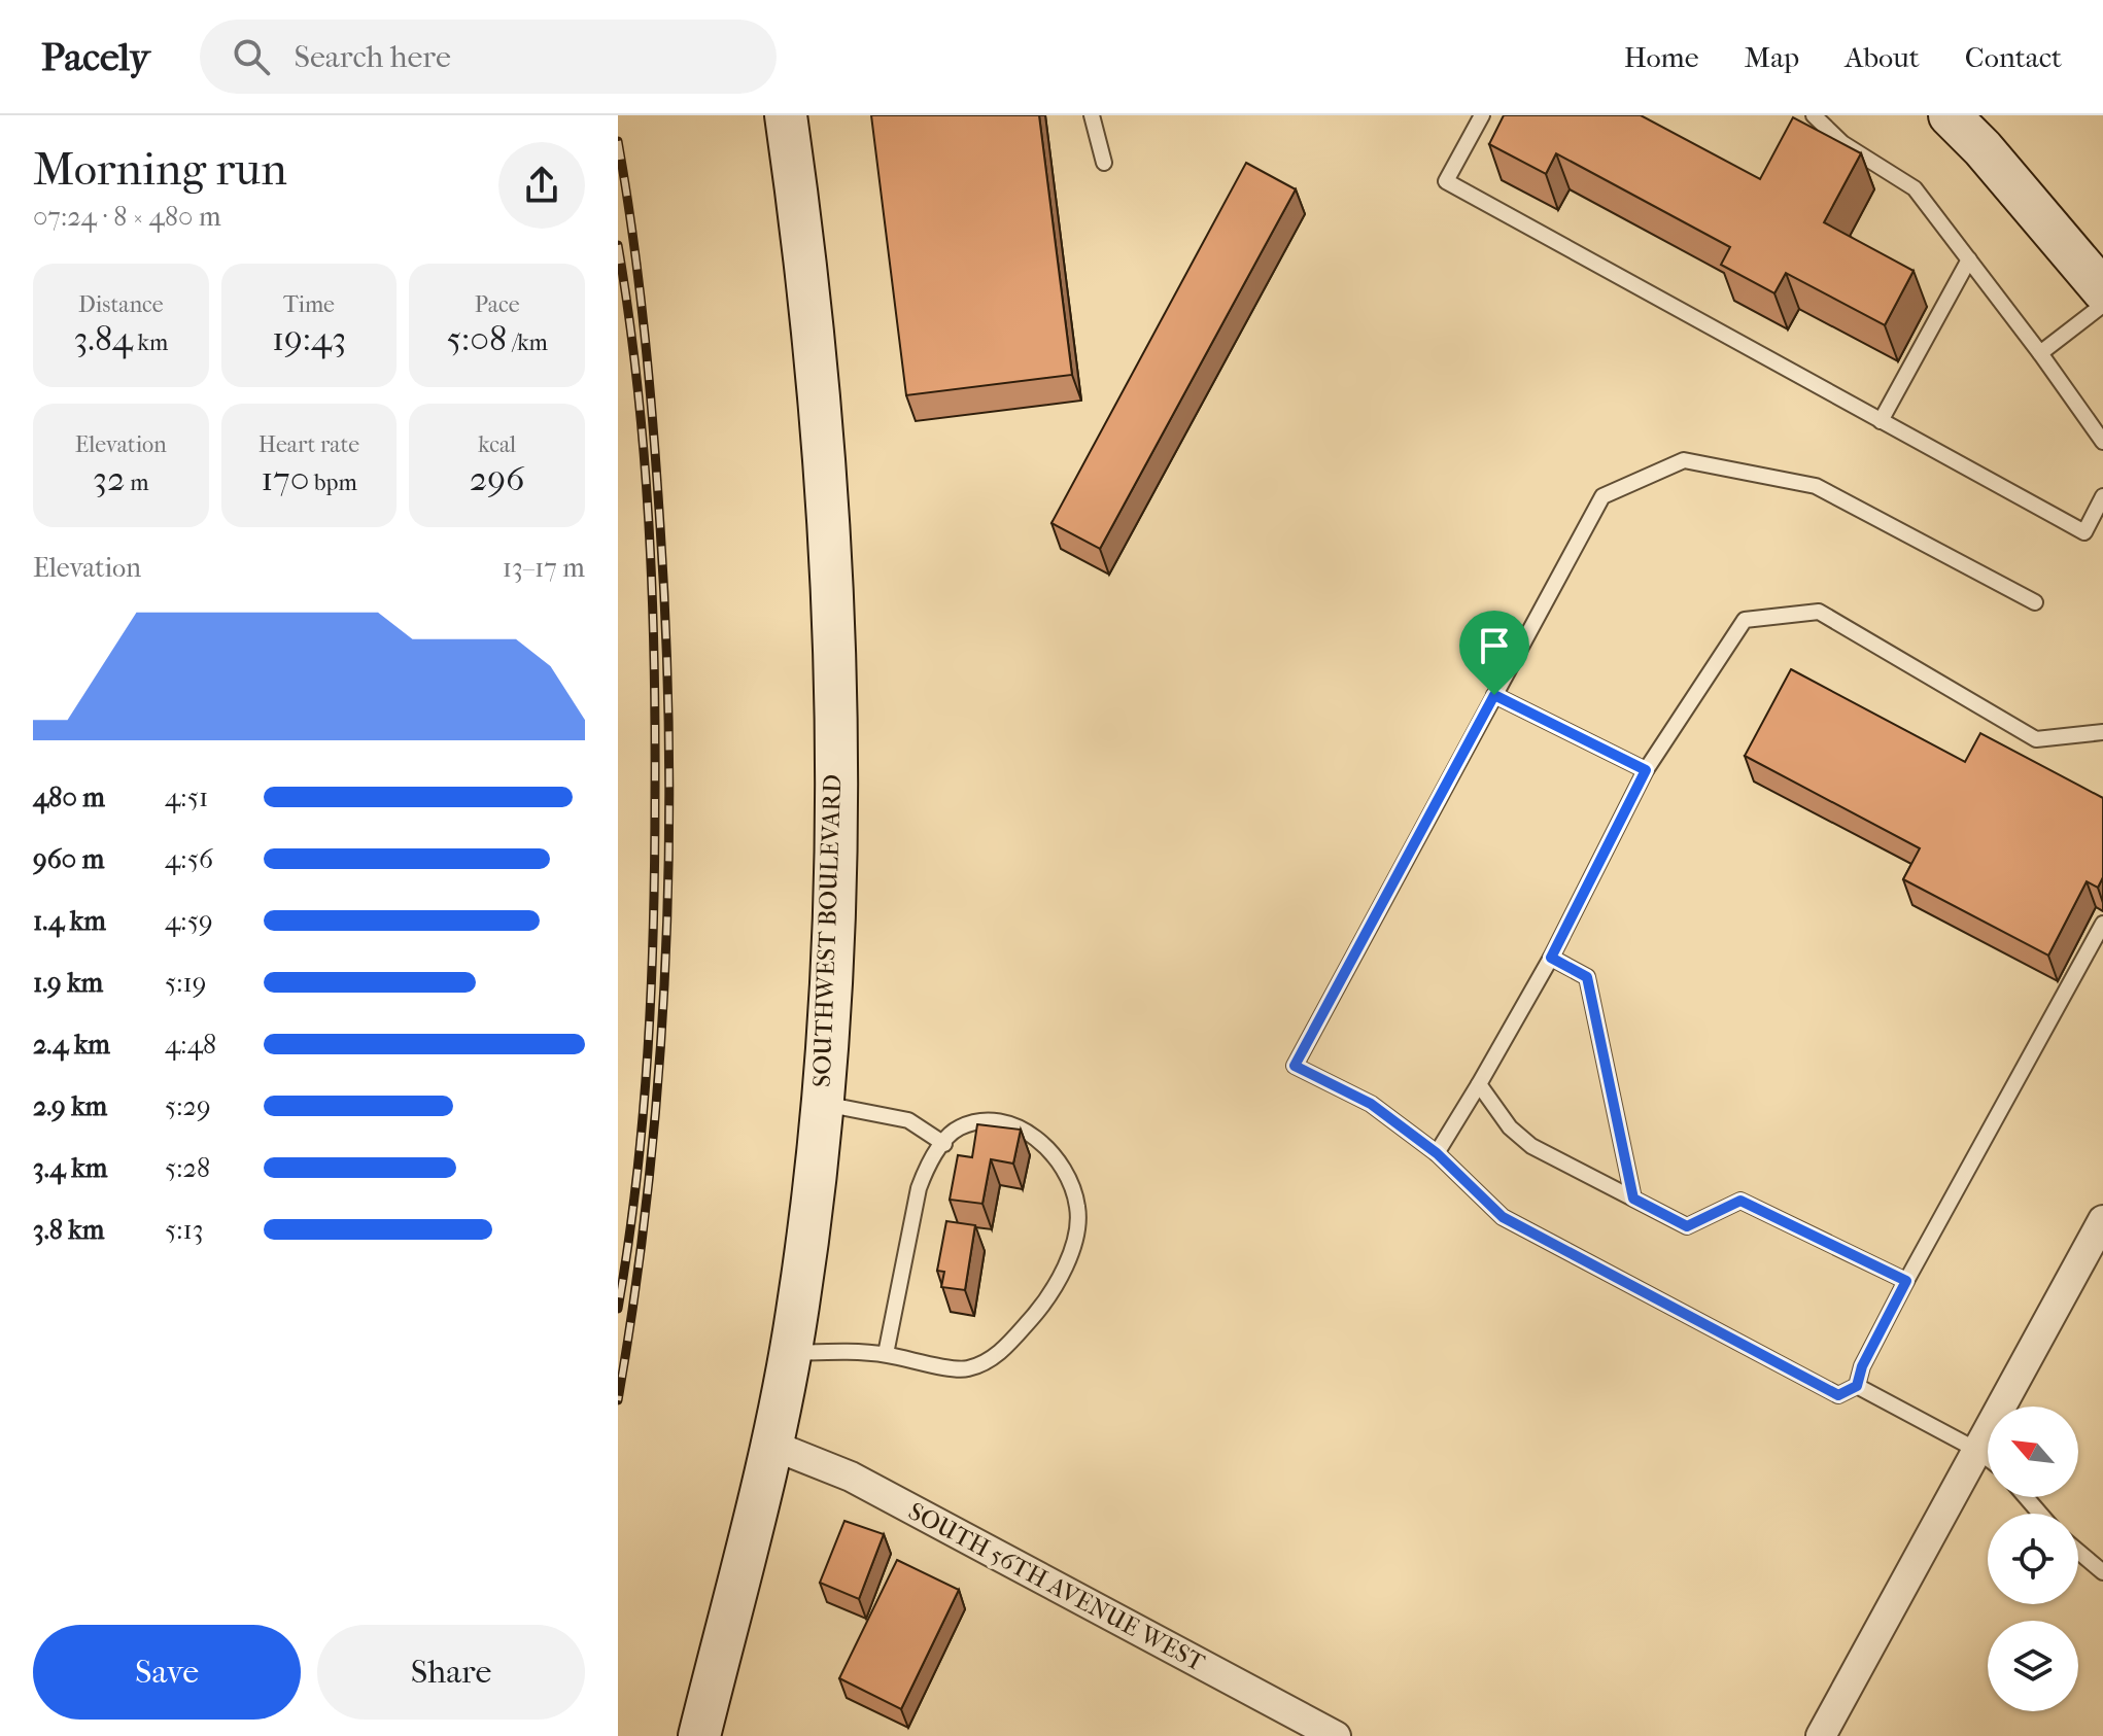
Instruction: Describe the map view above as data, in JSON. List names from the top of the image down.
{
  "streets": {
    "street": ["SOUTHWEST BOULEVARD", "SOUTH 56TH AVENUE WEST"]
  },
  "crossings": [
    ["SOUTHWEST BOULEVARD", "SOUTH 56TH AVENUE WEST"]
  ],
  "north": "top left",
  "page": {
    "header": "Pacely",
    "search": "Search here",
    "nav": [
      "Home",
      "Map",
      "About",
      "Contact"
    ],
    "heading": ["Morning run", "07:24 · 8 × 480 m"],
    "stats": [
      ["Distance", "3.84 km"],
      ["Time", "19:43"],
      ["Pace", "5:08 /km"],
      ["Elevation", "32 m"],
      ["Heart rate", "170 bpm"],
      ["kcal", "296"]
    ],
    "chart": ["Elevation", "13–17 m"],
    "list": [
      {
        "name": "480 m",
        "note": "4:51"
      },
      {
        "name": "960 m",
        "note": "4:56"
      },
      {
        "name": "1.4 km",
        "note": "4:59"
      },
      {
        "name": "1.9 km",
        "note": "5:19"
      },
      {
        "name": "2.4 km",
        "note": "4:48"
      },
      {
        "name": "2.9 km",
        "note": "5:29"
      },
      {
        "name": "3.4 km",
        "note": "5:28"
      },
      {
        "name": "3.8 km",
        "note": "5:13"
      }
    ],
    "buttons": ["Save", "Share"]
  }
}
